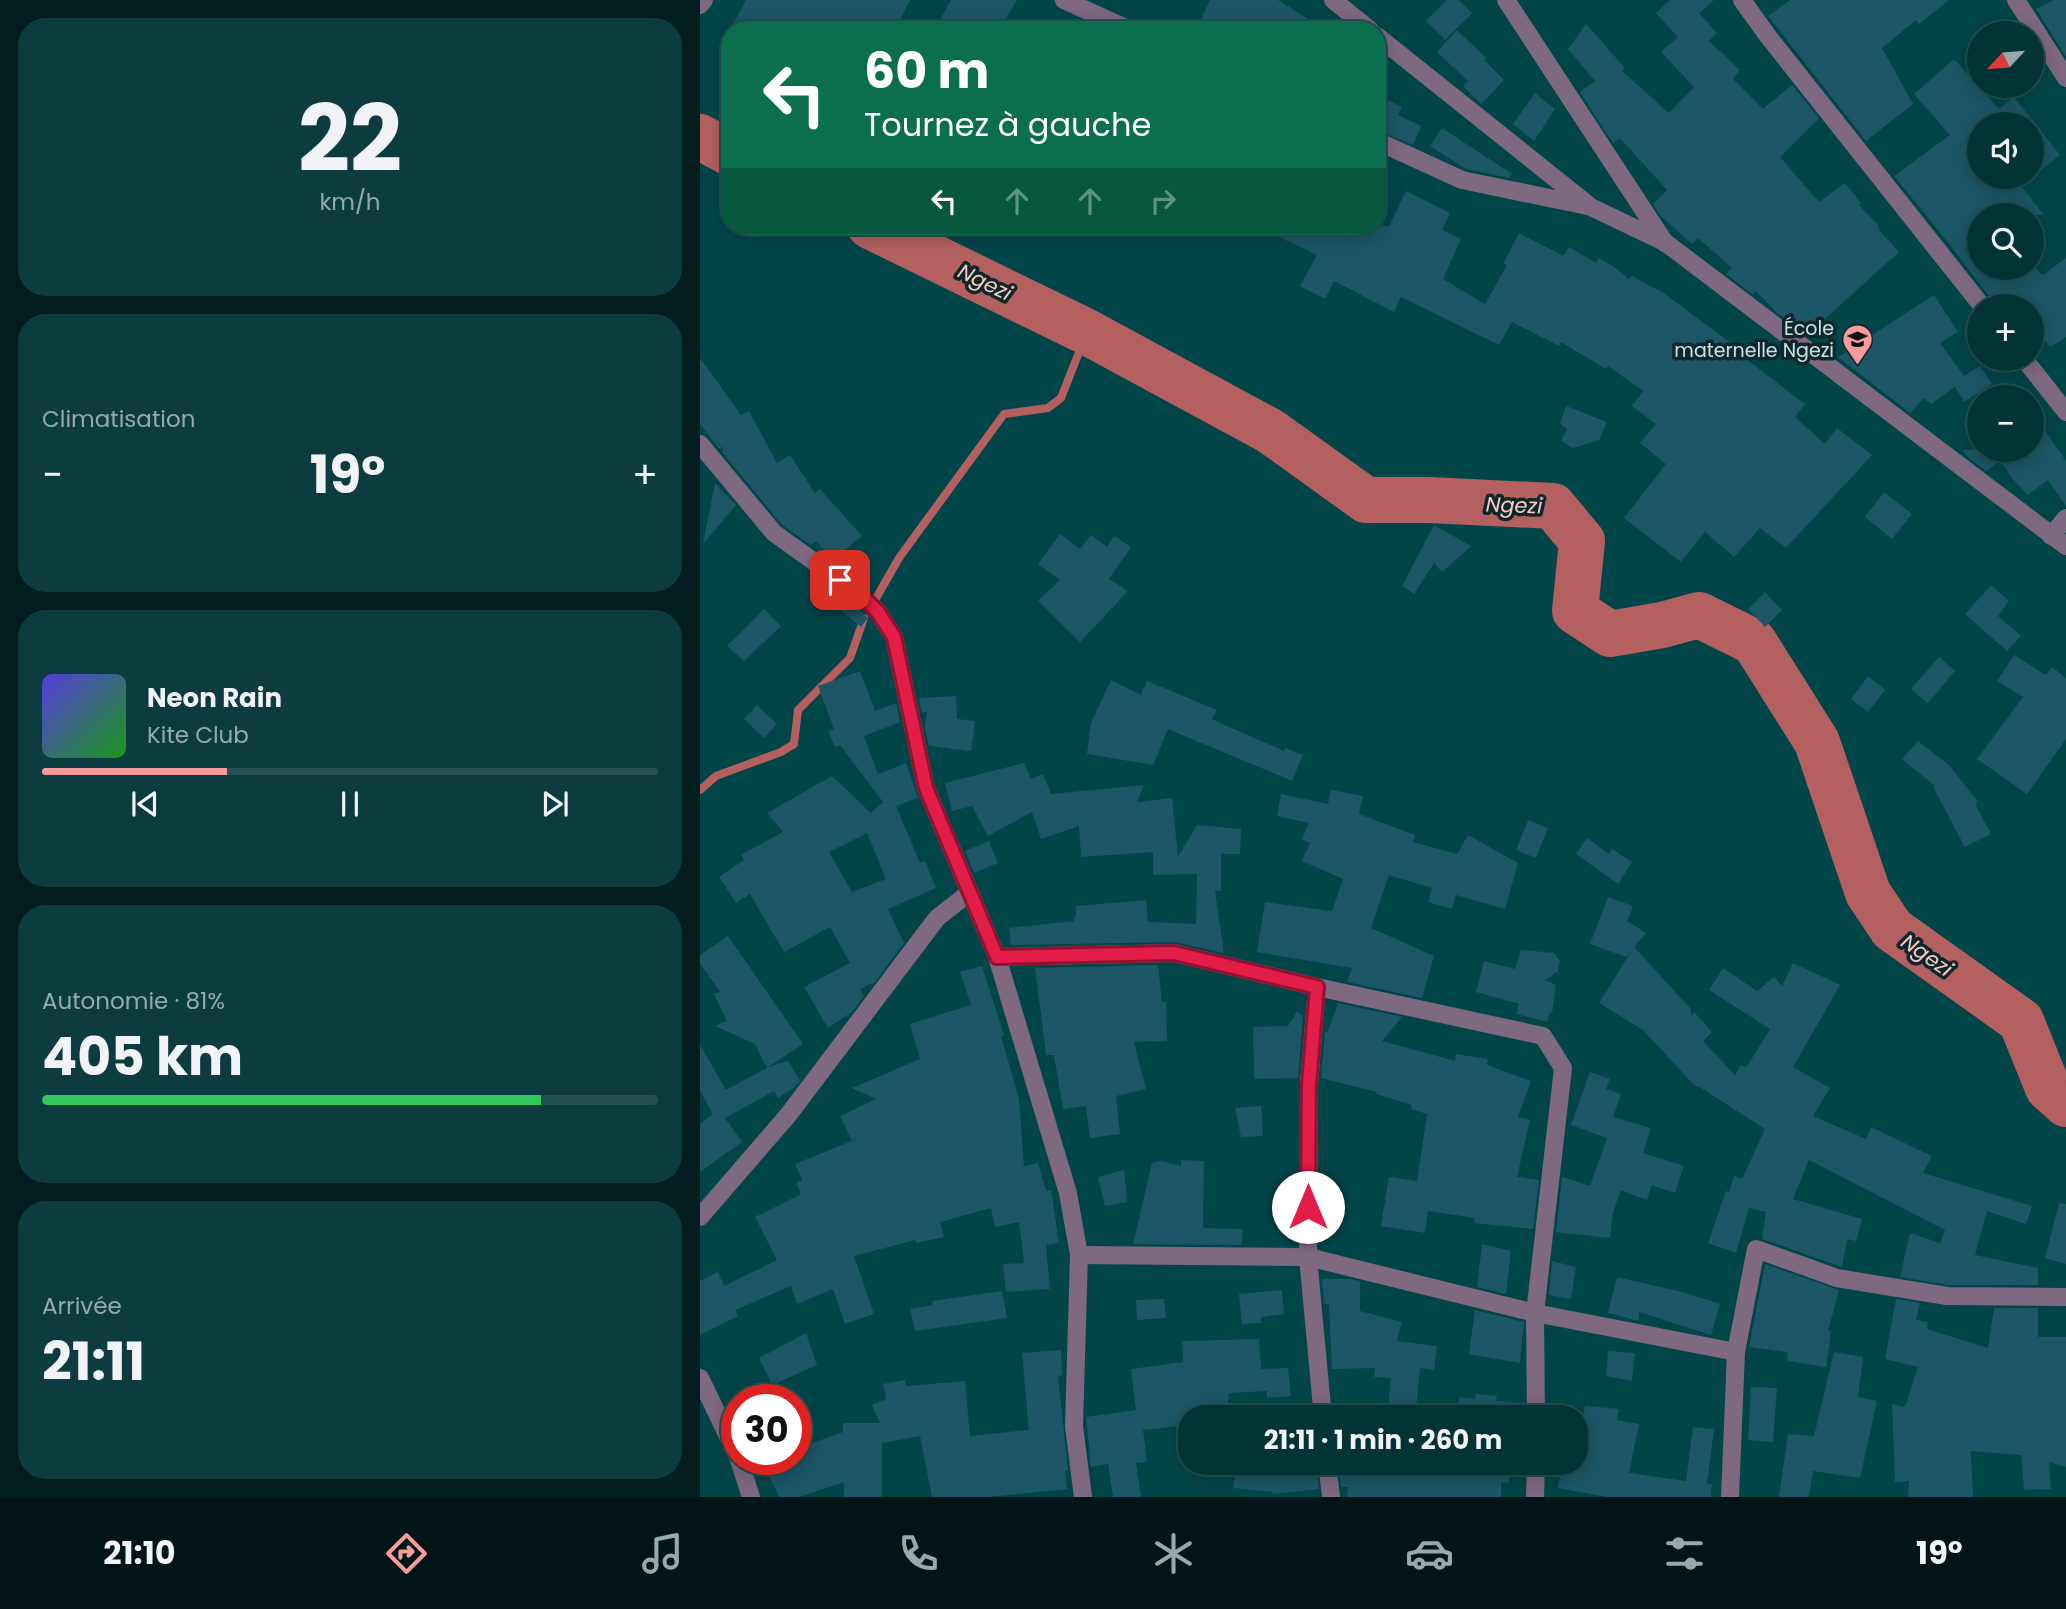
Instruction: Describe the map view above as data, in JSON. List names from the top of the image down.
{
  "water": ["Ngezi"],
  "places": {
    "school or university": ["École maternelle Ngezi"]
  },
  "north": "bottom left",
  "page": {
    "tile": [
      ["22", "km/h"],
      "Climatisation",
      ["Autonomie · 81%", "405 km"],
      ["Arrivée", "21:11"]
    ],
    "map_buttons": ["+", "−"],
    "turn": ["60 m", "Tournez à gauche"],
    "heat": ["−", "19°", "+"],
    "song": ["Neon Rain", "Kite Club"],
    "limit": "30",
    "trip": "21:11 · 1 min · 260 m",
    "tabs": ["21:10", "19°"]
  }
}
